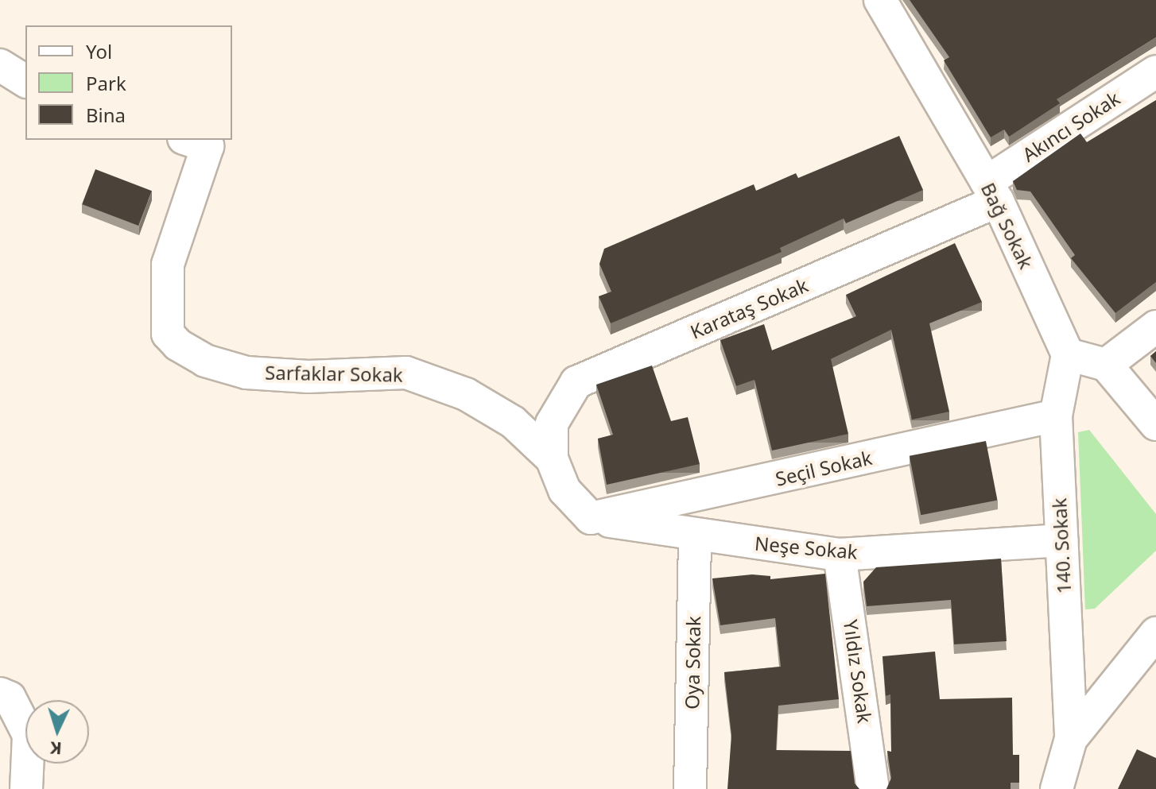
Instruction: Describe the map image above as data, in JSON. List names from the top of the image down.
{
  "streets": {
    "street": [
      "Akıncı Sokak",
      "Bağ Sokak",
      "Karataş Sokak",
      "Sarfaklar Sokak",
      "Seçil Sokak",
      "140. Sokak",
      "Neşe Sokak",
      "Oya Sokak",
      "Yıldız Sokak"
    ]
  },
  "crossings": [
    ["Akıncı Sokak", "Bağ Sokak"],
    ["Akıncı Sokak", "Karataş Sokak"],
    ["Bağ Sokak", "Karataş Sokak"],
    ["Bağ Sokak", "140. Sokak"],
    ["Karataş Sokak", "Sarfaklar Sokak"],
    ["Seçil Sokak", "140. Sokak"],
    ["Seçil Sokak", "Neşe Sokak"],
    ["140. Sokak", "Neşe Sokak"],
    ["Neşe Sokak", "Oya Sokak"],
    ["Neşe Sokak", "Yıldız Sokak"]
  ],
  "legend": ["Yol", "Park", "Bina"],
  "north": "bottom"
}
